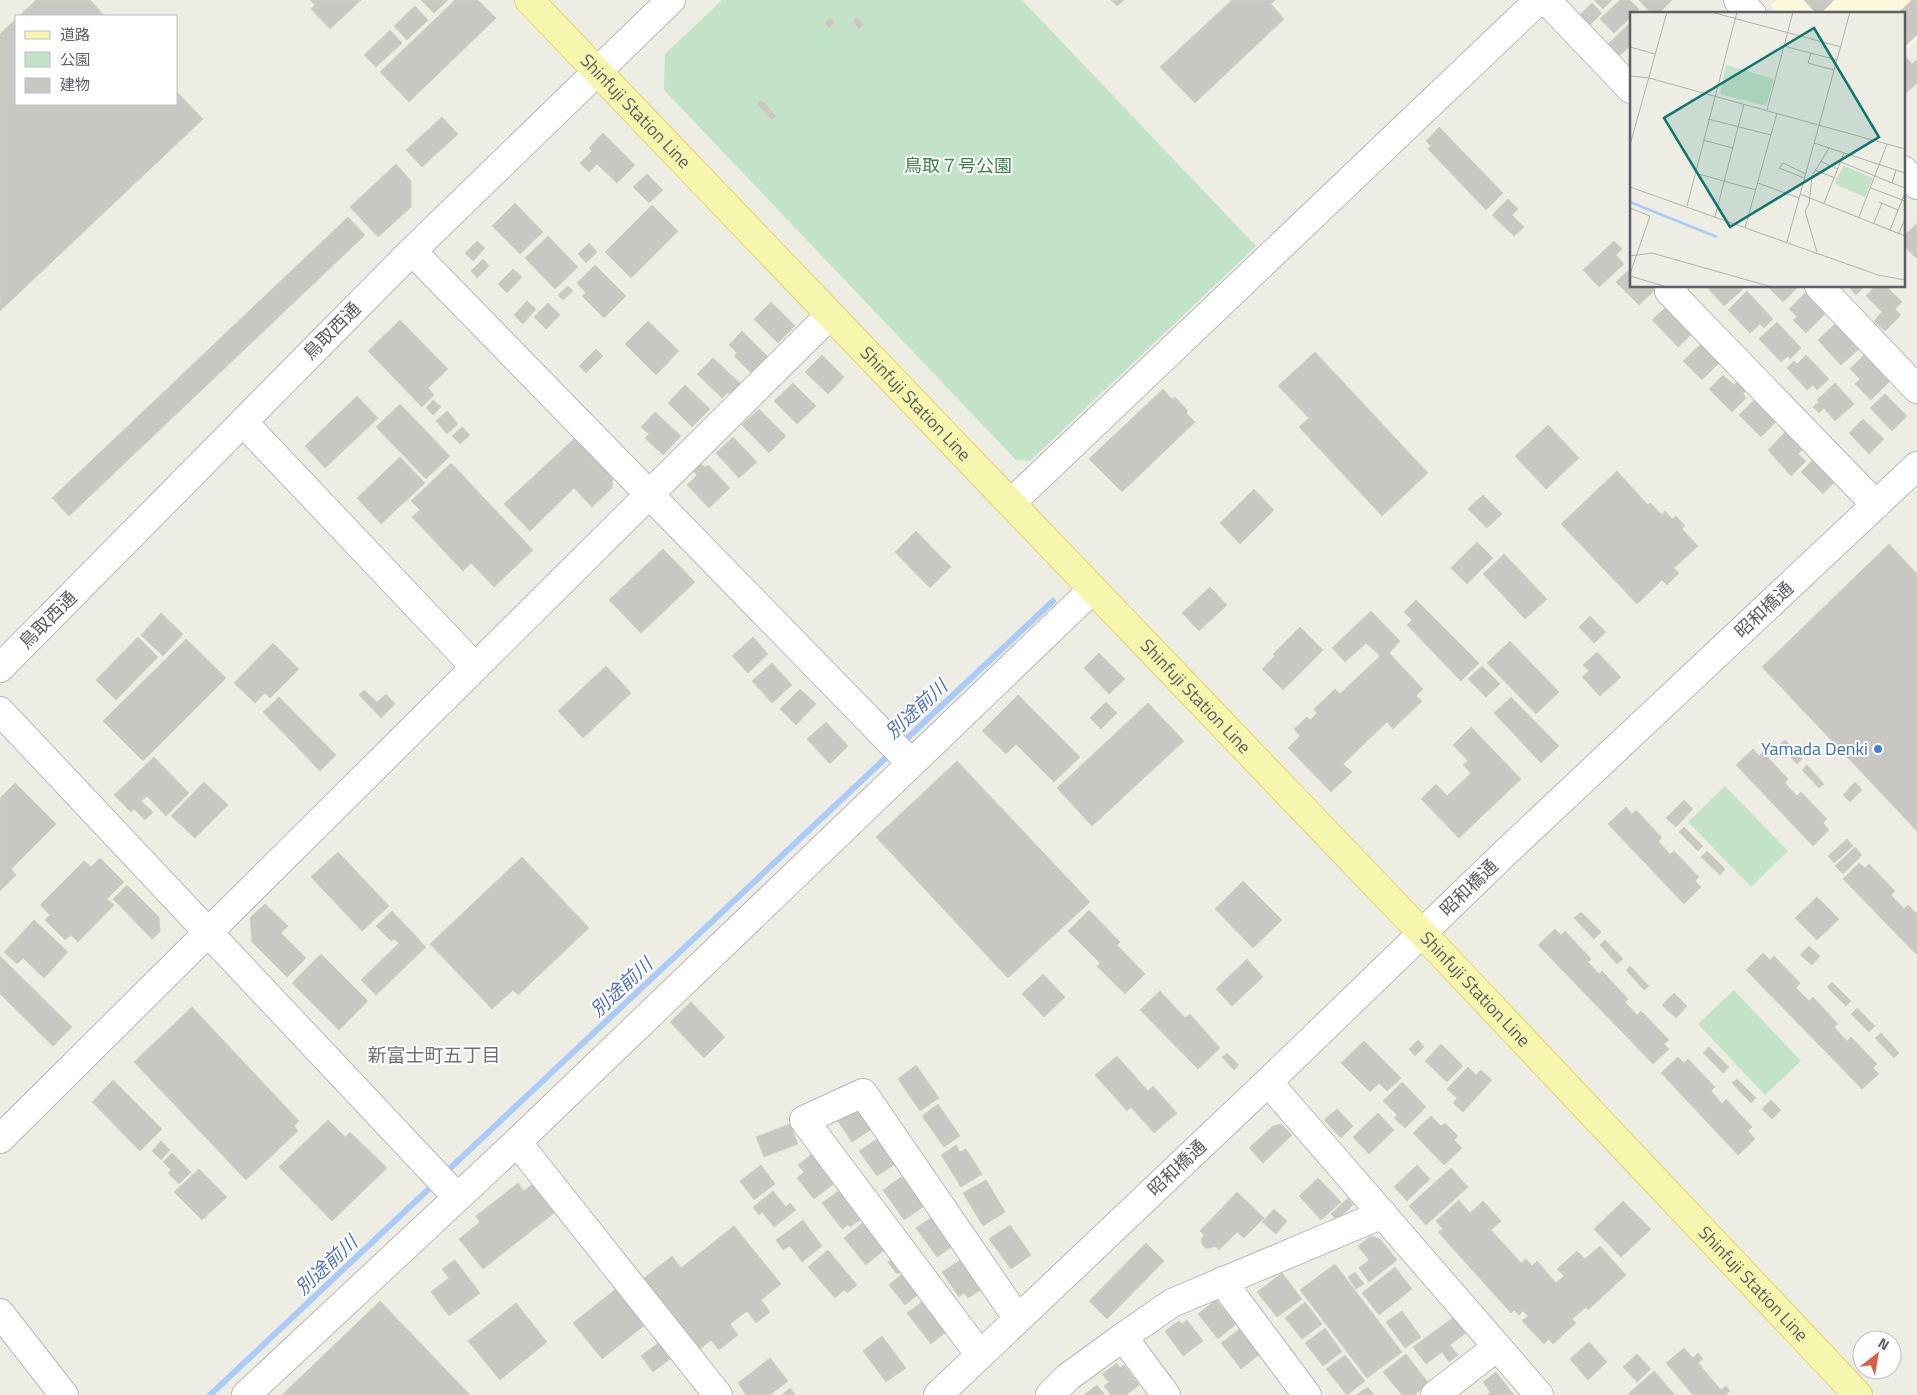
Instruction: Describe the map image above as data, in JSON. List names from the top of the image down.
{
  "streets": {
    "main road": ["Shinfuji Station Line"],
    "street": ["鳥取西通", "昭和橋通"]
  },
  "crossings": [
    ["Shinfuji Station Line", "鳥取西通"],
    ["Shinfuji Station Line", "昭和橋通"]
  ],
  "districts": ["新富士町五丁目"],
  "water": ["別途前川"],
  "parks": ["鳥取７号公園"],
  "places": ["Yamada Denki"],
  "legend": ["道路", "公園", "建物"],
  "north": "top right"
}
